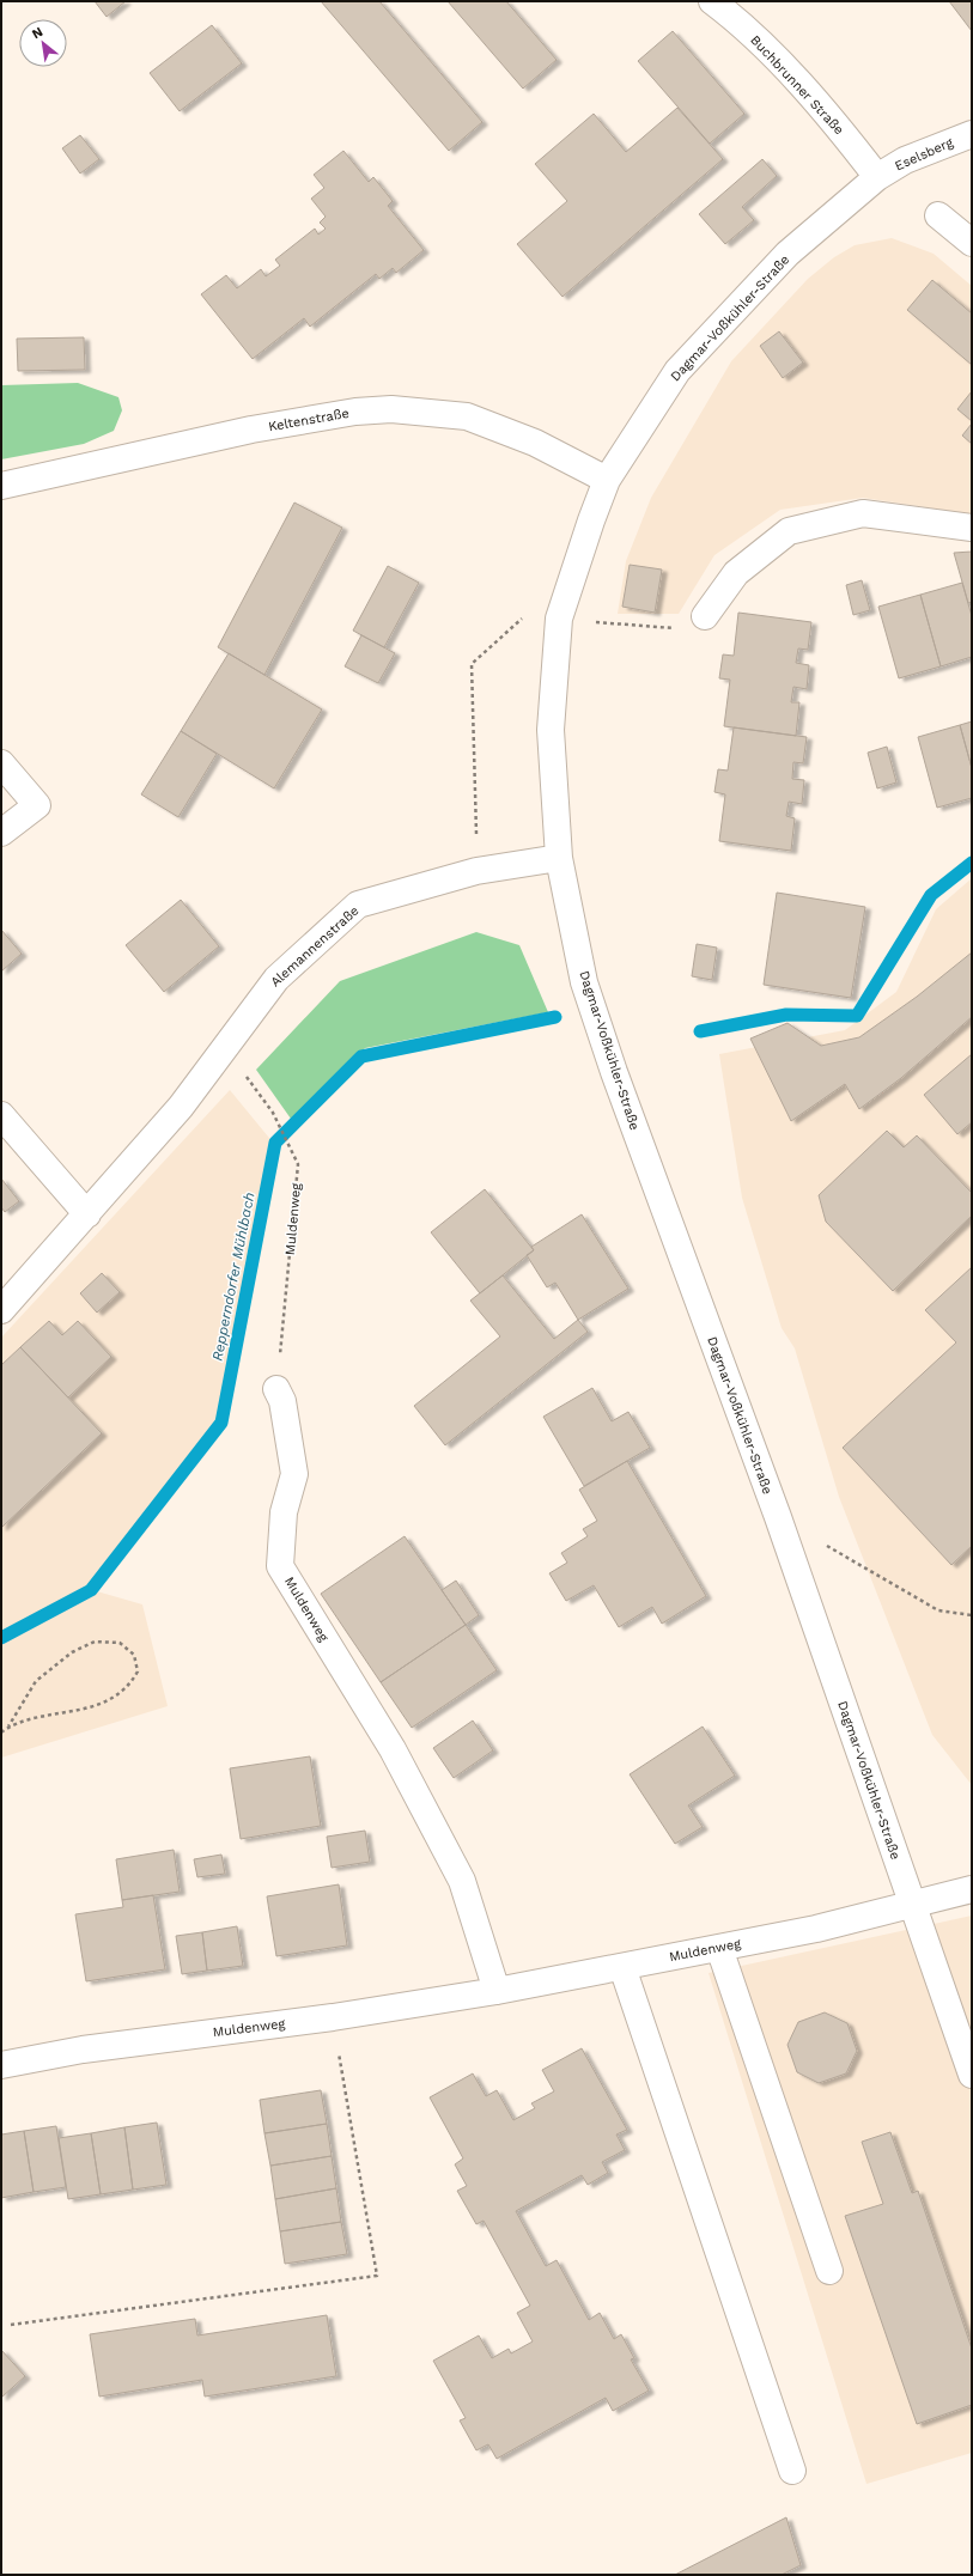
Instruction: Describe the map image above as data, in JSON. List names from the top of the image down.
{
  "streets": {
    "street": [
      "Buchbrunner Straße",
      "Eselsberg",
      "Dagmar-Voßkühler-Straße",
      "Keltenstraße",
      "Alemannenstraße",
      "Muldenweg"
    ]
  },
  "crossings": [
    ["Buchbrunner Straße", "Eselsberg"],
    ["Buchbrunner Straße", "Dagmar-Voßkühler-Straße"],
    ["Eselsberg", "Dagmar-Voßkühler-Straße"],
    ["Dagmar-Voßkühler-Straße", "Keltenstraße"],
    ["Dagmar-Voßkühler-Straße", "Alemannenstraße"],
    ["Dagmar-Voßkühler-Straße", "Muldenweg"]
  ],
  "water": ["Repperndorfer Mühlbach"],
  "north": "top left"
}
